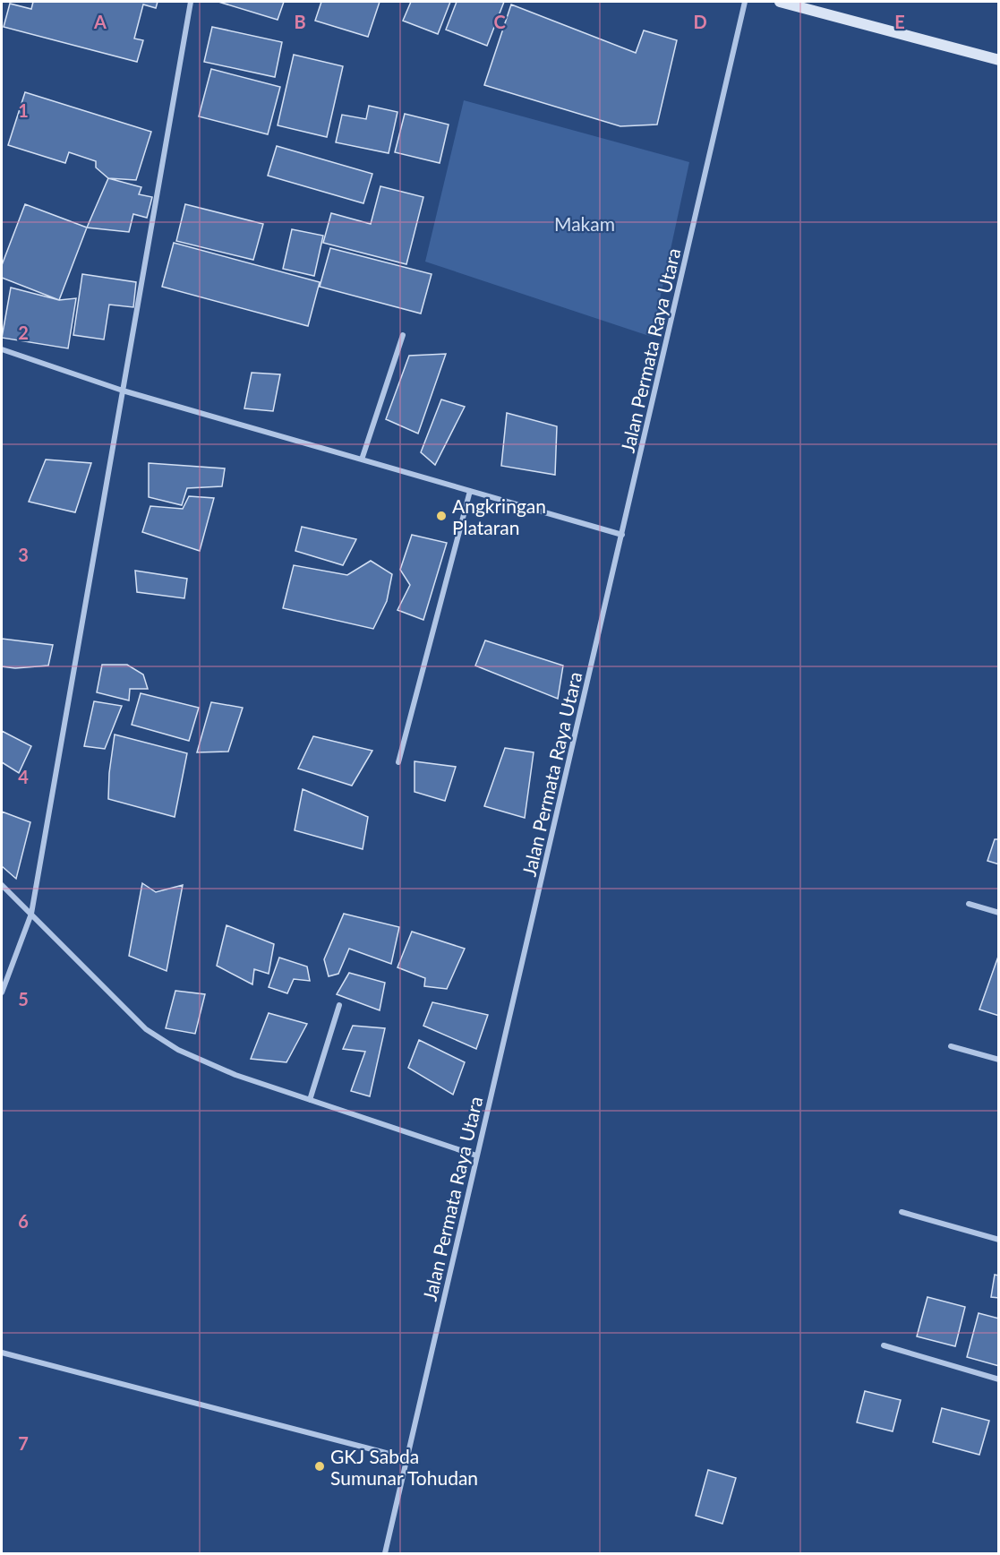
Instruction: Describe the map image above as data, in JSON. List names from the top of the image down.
{
  "streets": {
    "street": ["Jalan Permata Raya Utara"]
  },
  "parks": ["Makam"],
  "places": ["Angkringan Plataran", "GKJ Sabda Sumunar Tohudan"],
  "grid": {
    "columns": [
      "A",
      "B",
      "C",
      "D",
      "E"
    ],
    "rows": [
      "1",
      "2",
      "3",
      "4",
      "5",
      "6",
      "7"
    ]
  }
}
